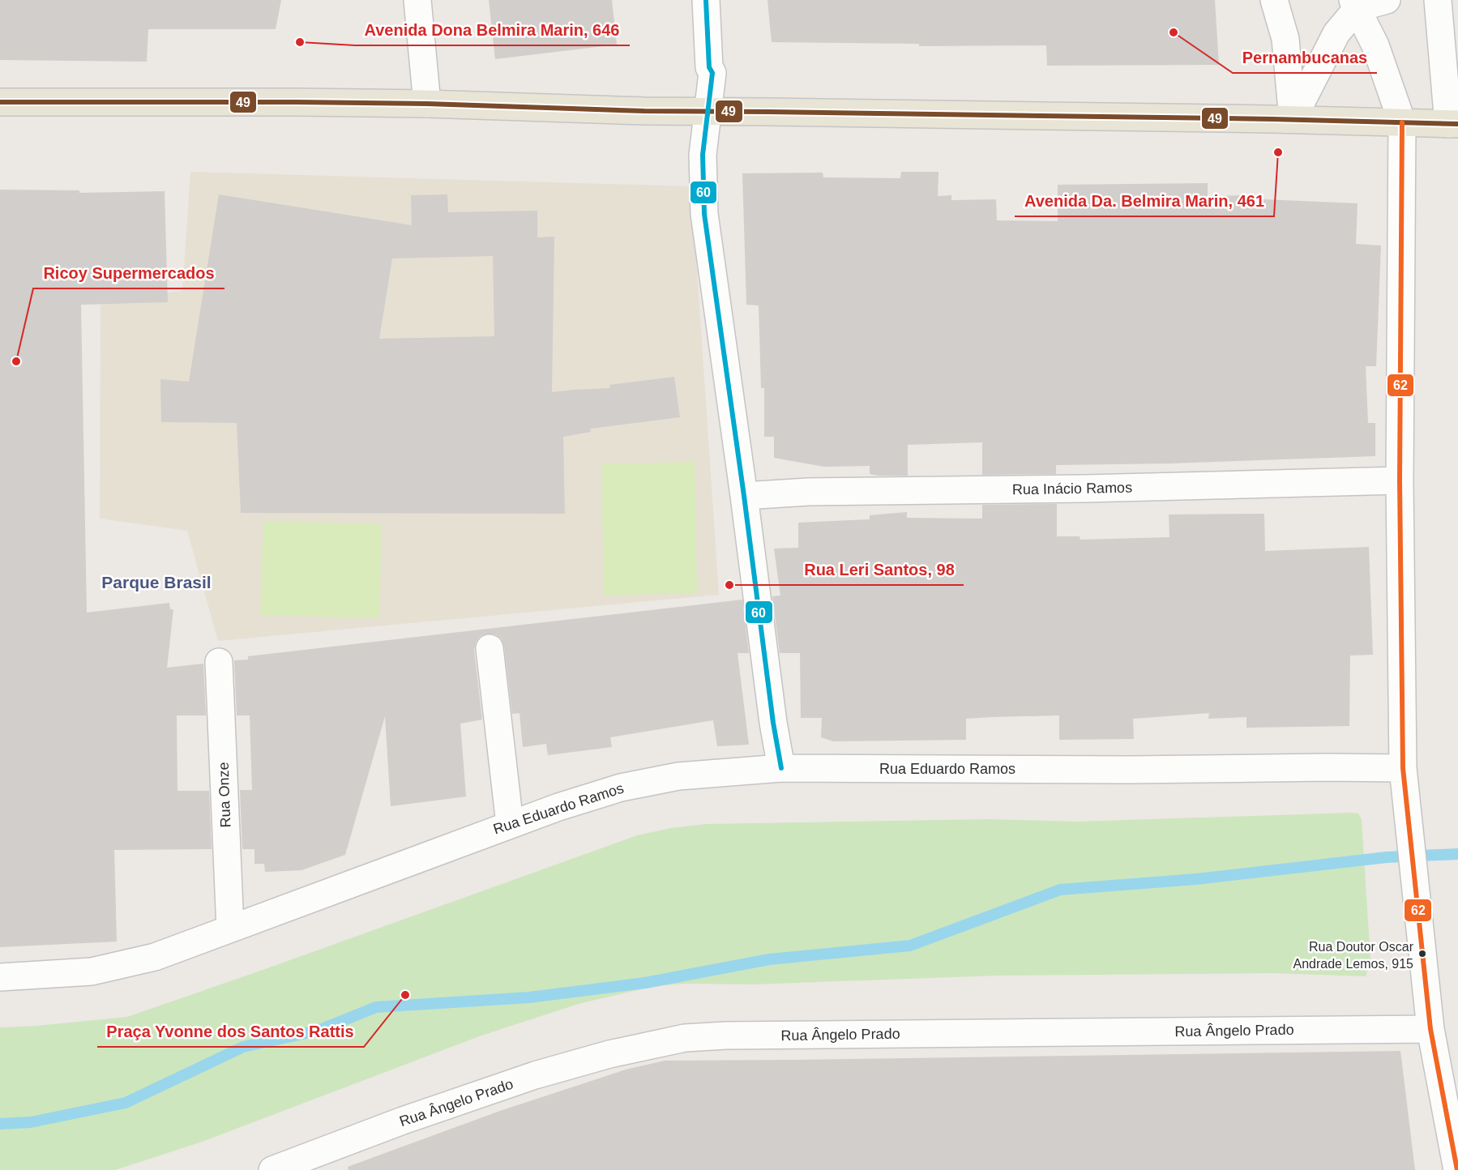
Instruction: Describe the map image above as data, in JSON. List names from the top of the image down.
{
  "streets": {
    "street": [
      "Rua Inácio Ramos",
      "Rua Eduardo Ramos",
      "Rua Onze",
      "Rua Ângelo Prado"
    ]
  },
  "crossings": [
    ["Rua Eduardo Ramos", "Rua Onze"]
  ],
  "districts": ["Parque Brasil"],
  "places": [
    "Pernambucanas",
    "Avenida Dona Belmira Marin, 646",
    "Avenida Da. Belmira Marin, 461",
    "Ricoy Supermercados",
    "Rua Leri Santos, 98",
    "Rua Doutor Oscar Andrade Lemos, 915",
    "Praça Yvonne dos Santos Rattis"
  ],
  "lines": ["transit line 60", "transit line 49", "transit line 62"]
}
